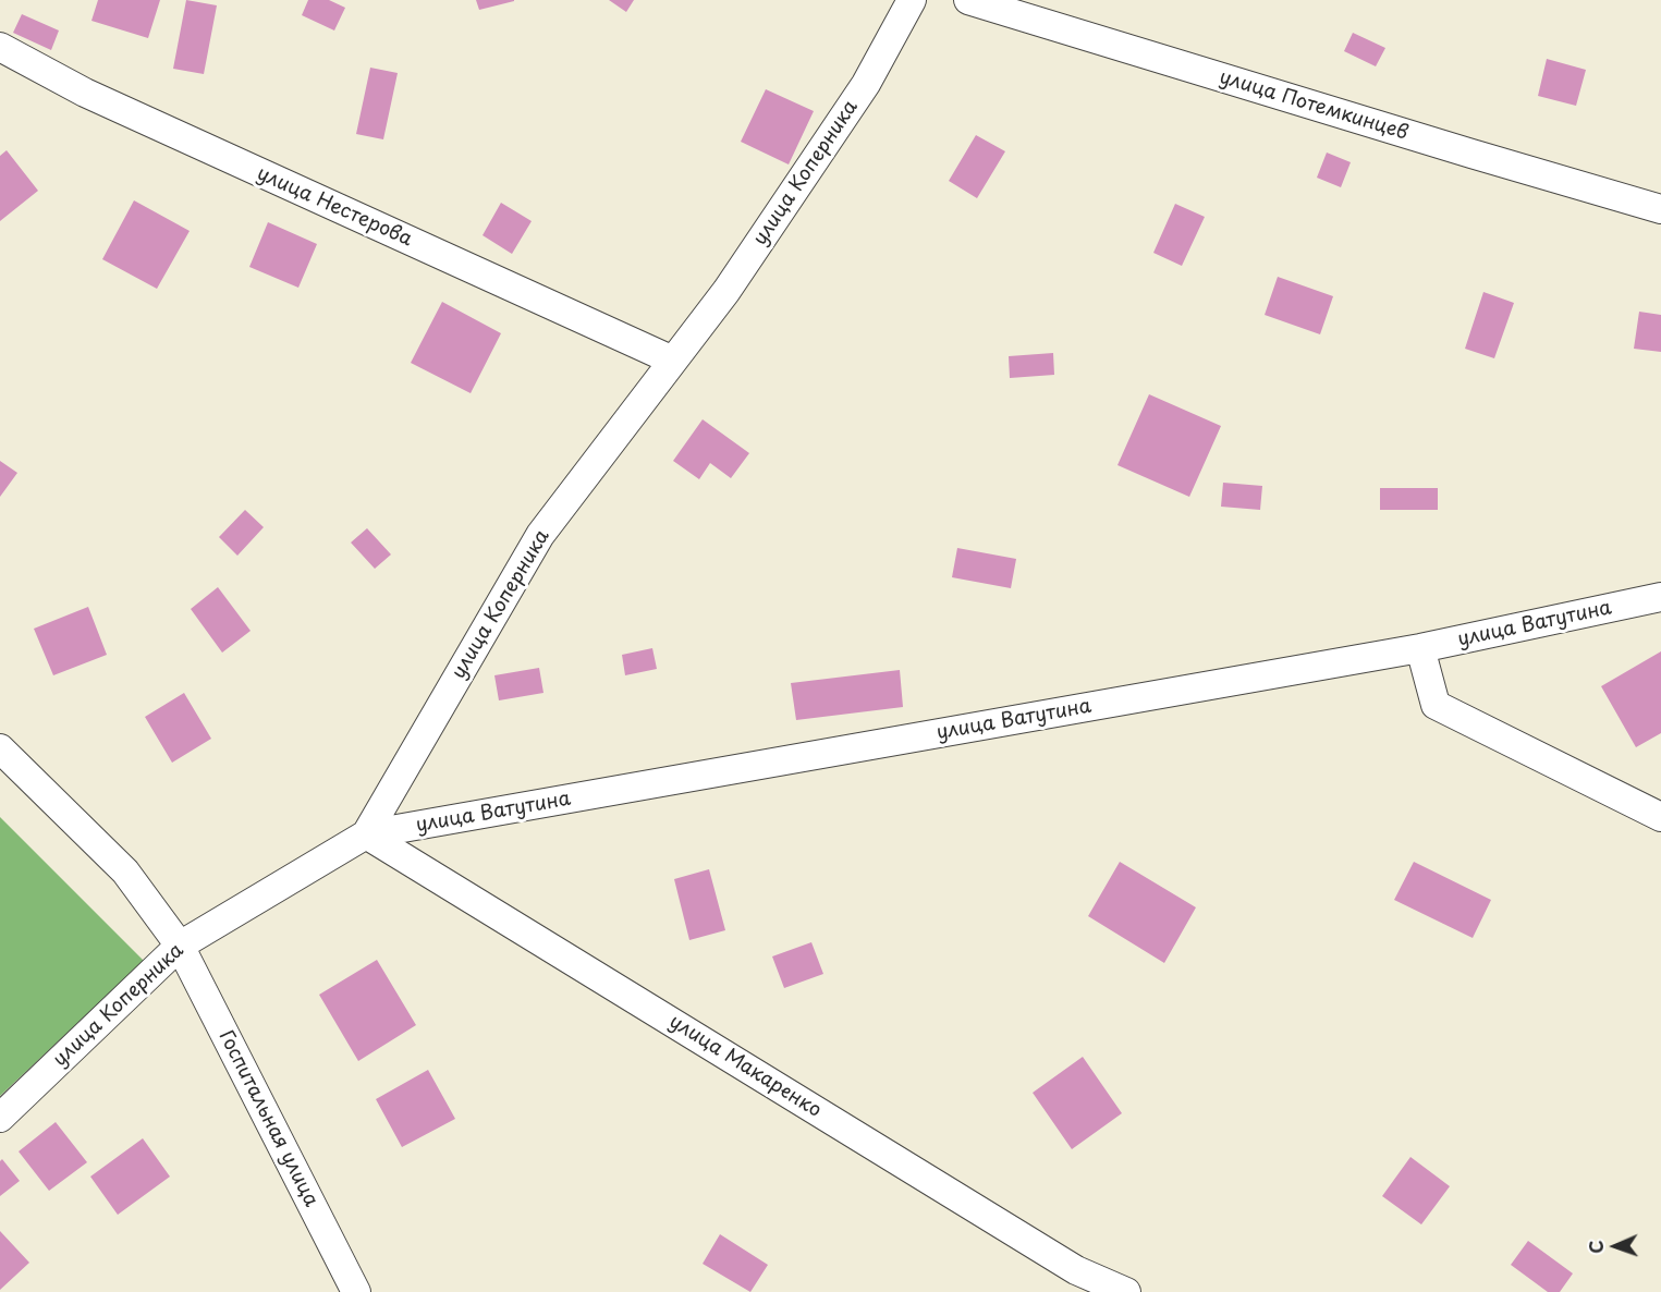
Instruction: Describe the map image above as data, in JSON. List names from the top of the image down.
{
  "streets": {
    "street": [
      "улица Потемкинцев",
      "улица Коперника",
      "улица Нестерова",
      "улица Ватутина",
      "улица Макаренко",
      "Госпитальная улица"
    ]
  },
  "crossings": [
    ["улица Коперника", "улица Нестерова"],
    ["улица Коперника", "улица Ватутина"],
    ["улица Коперника", "улица Макаренко"],
    ["улица Коперника", "Госпитальная улица"],
    ["улица Ватутина", "улица Макаренко"]
  ],
  "north": "left"
}
